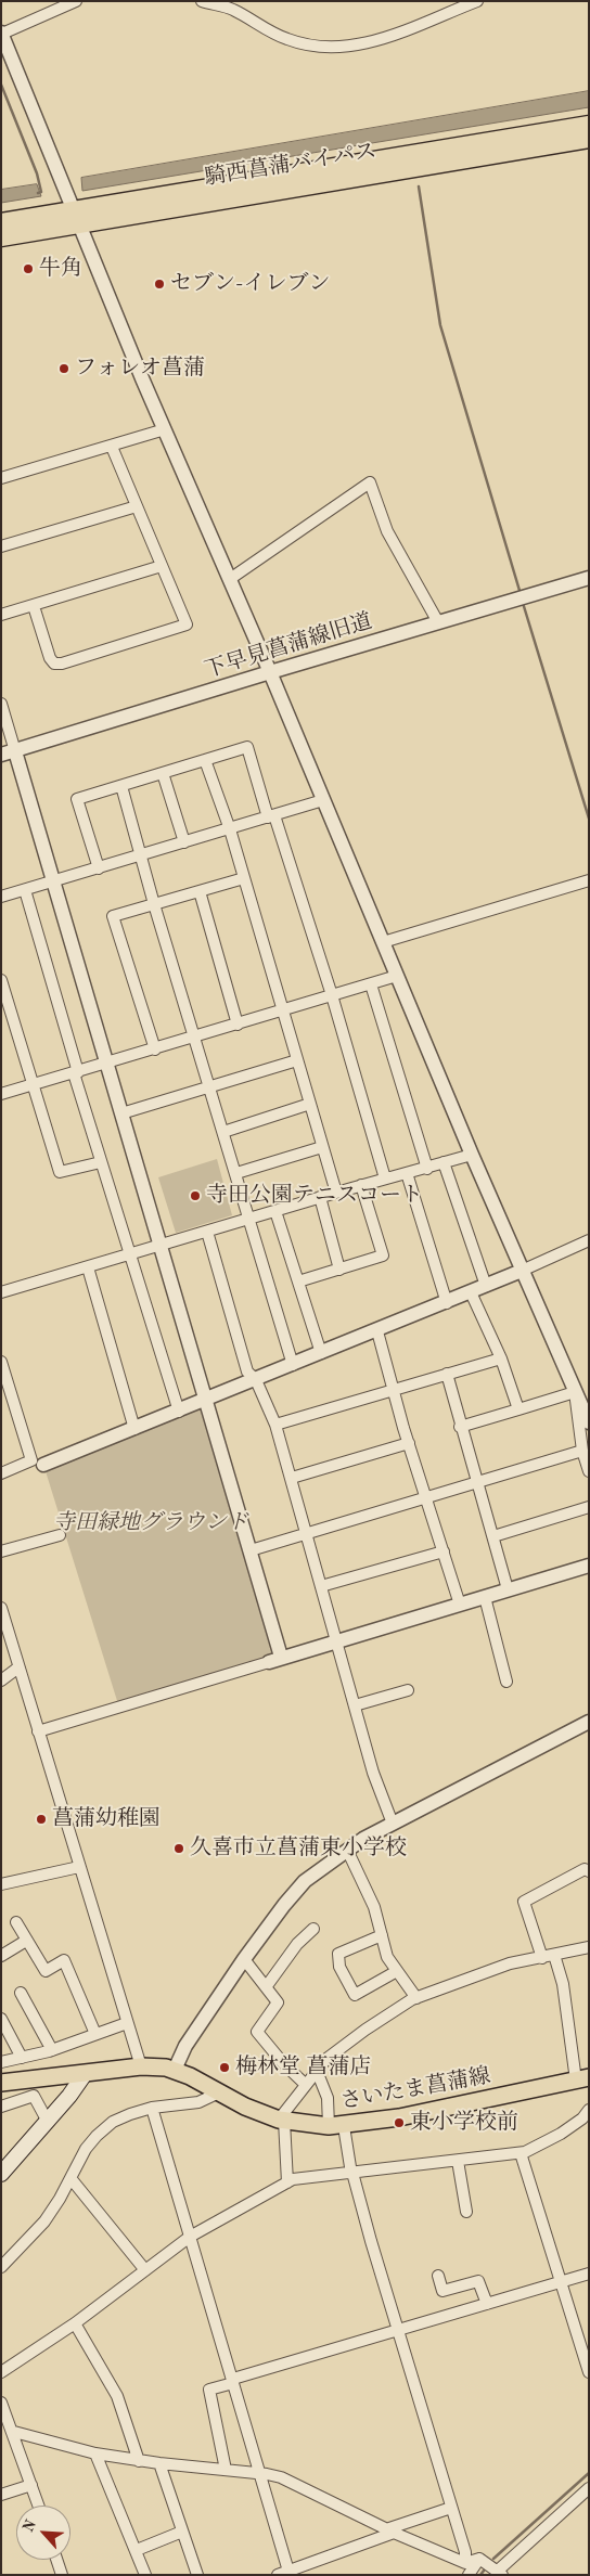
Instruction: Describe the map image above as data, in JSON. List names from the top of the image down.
{
  "streets": {
    "highway": ["騎西菖蒲バイパス"],
    "main road": ["さいたま菖蒲線"],
    "street": ["下早見菖蒲線旧道"]
  },
  "parks": ["寺田緑地グラウンド"],
  "places": [
    "牛角",
    "セブン-イレブン",
    "フォレオ菖蒲",
    "寺田公園テニスコート",
    "菖蒲幼稚園",
    "久喜市立菖蒲東小学校",
    "梅林堂 菖蒲店",
    "東小学校前"
  ],
  "north": "top left"
}
